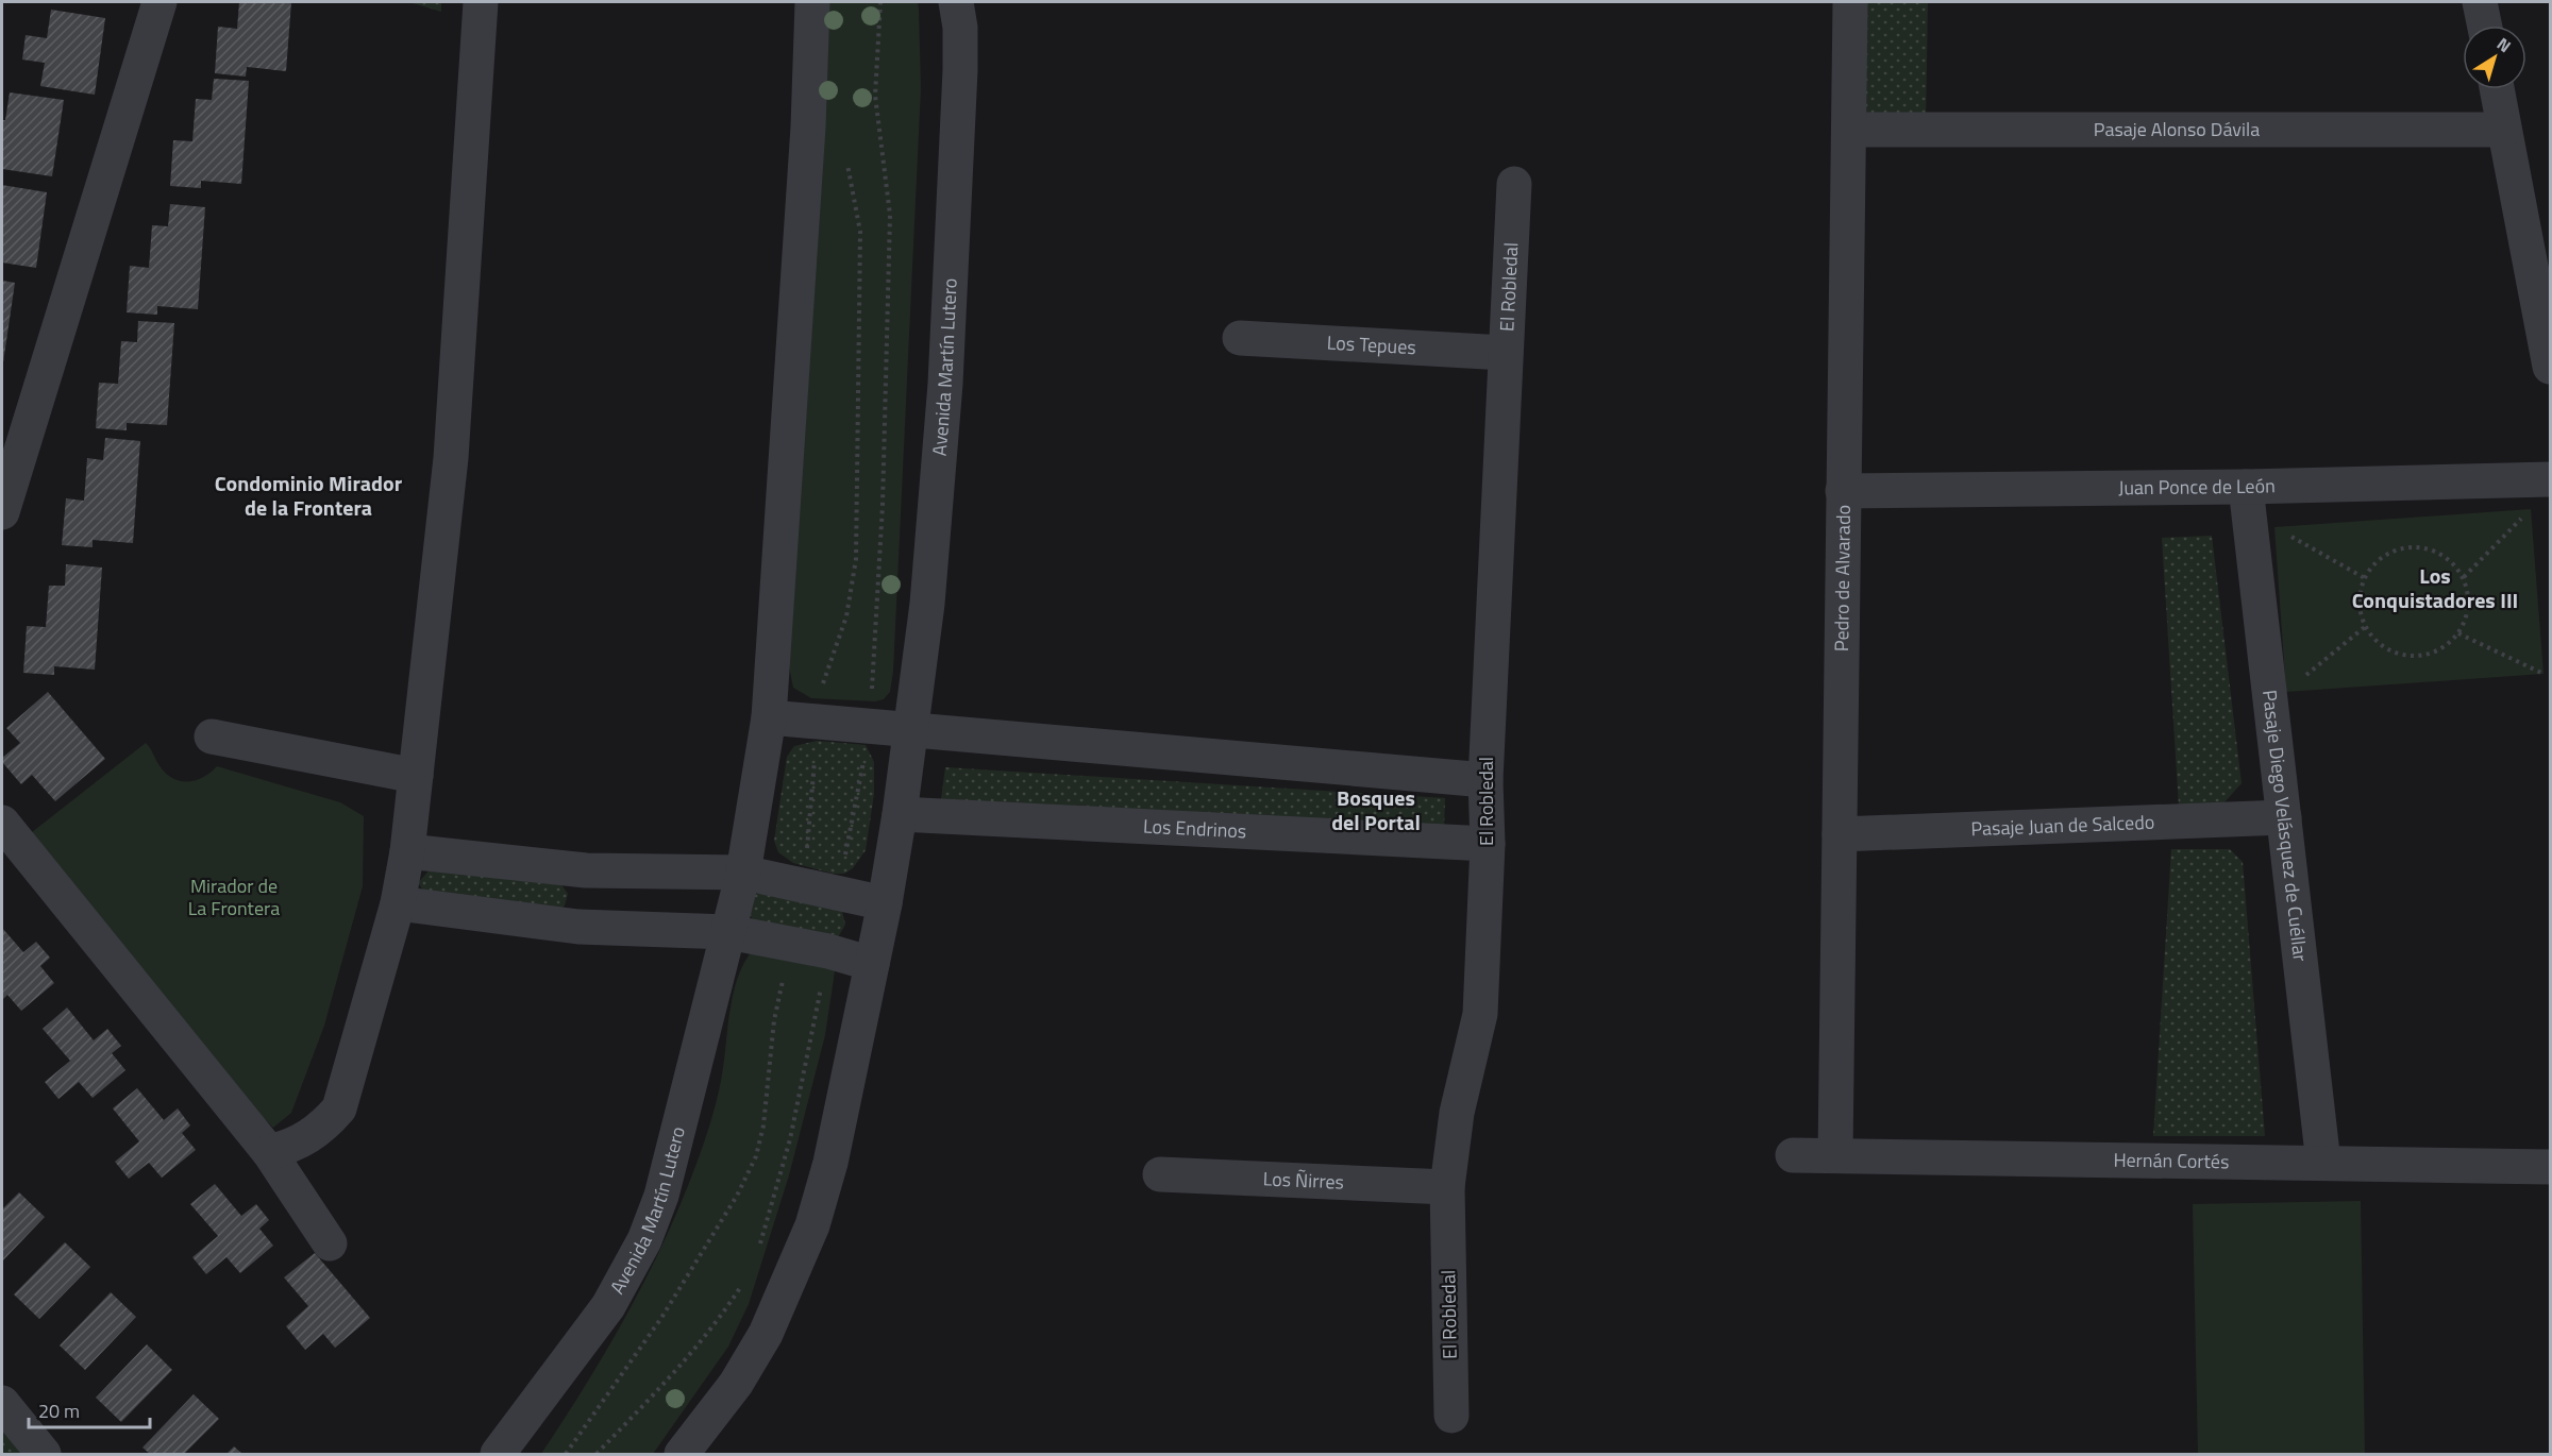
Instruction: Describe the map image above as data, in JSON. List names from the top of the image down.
{
  "streets": {
    "street": [
      "Pasaje Alonso Dávila",
      "El Robledal",
      "Los Tepues",
      "Avenida Martín Lutero",
      "Juan Ponce de León",
      "Pedro de Alvarado",
      "Pasaje Diego Velásquez de Cuéllar",
      "Pasaje Juan de Salcedo",
      "Los Endrinos",
      "Hernán Cortés",
      "Los Ñirres"
    ]
  },
  "crossings": [
    ["Pasaje Alonso Dávila", "Pedro de Alvarado"],
    ["El Robledal", "Los Tepues"],
    ["El Robledal", "Los Endrinos"],
    ["El Robledal", "Los Ñirres"],
    ["Avenida Martín Lutero", "Los Endrinos"],
    ["Juan Ponce de León", "Pedro de Alvarado"],
    ["Juan Ponce de León", "Pasaje Diego Velásquez de Cuéllar"],
    ["Pedro de Alvarado", "Pasaje Juan de Salcedo"],
    ["Pedro de Alvarado", "Hernán Cortés"],
    ["Pasaje Diego Velásquez de Cuéllar", "Pasaje Juan de Salcedo"],
    ["Pasaje Diego Velásquez de Cuéllar", "Hernán Cortés"]
  ],
  "districts": ["Condominio Mirador de la Frontera", "Los Conquistadores III", "Bosques del Portal"],
  "parks": ["Mirador de La Frontera"],
  "scale_bar": "20 m",
  "north": "top right"
}
